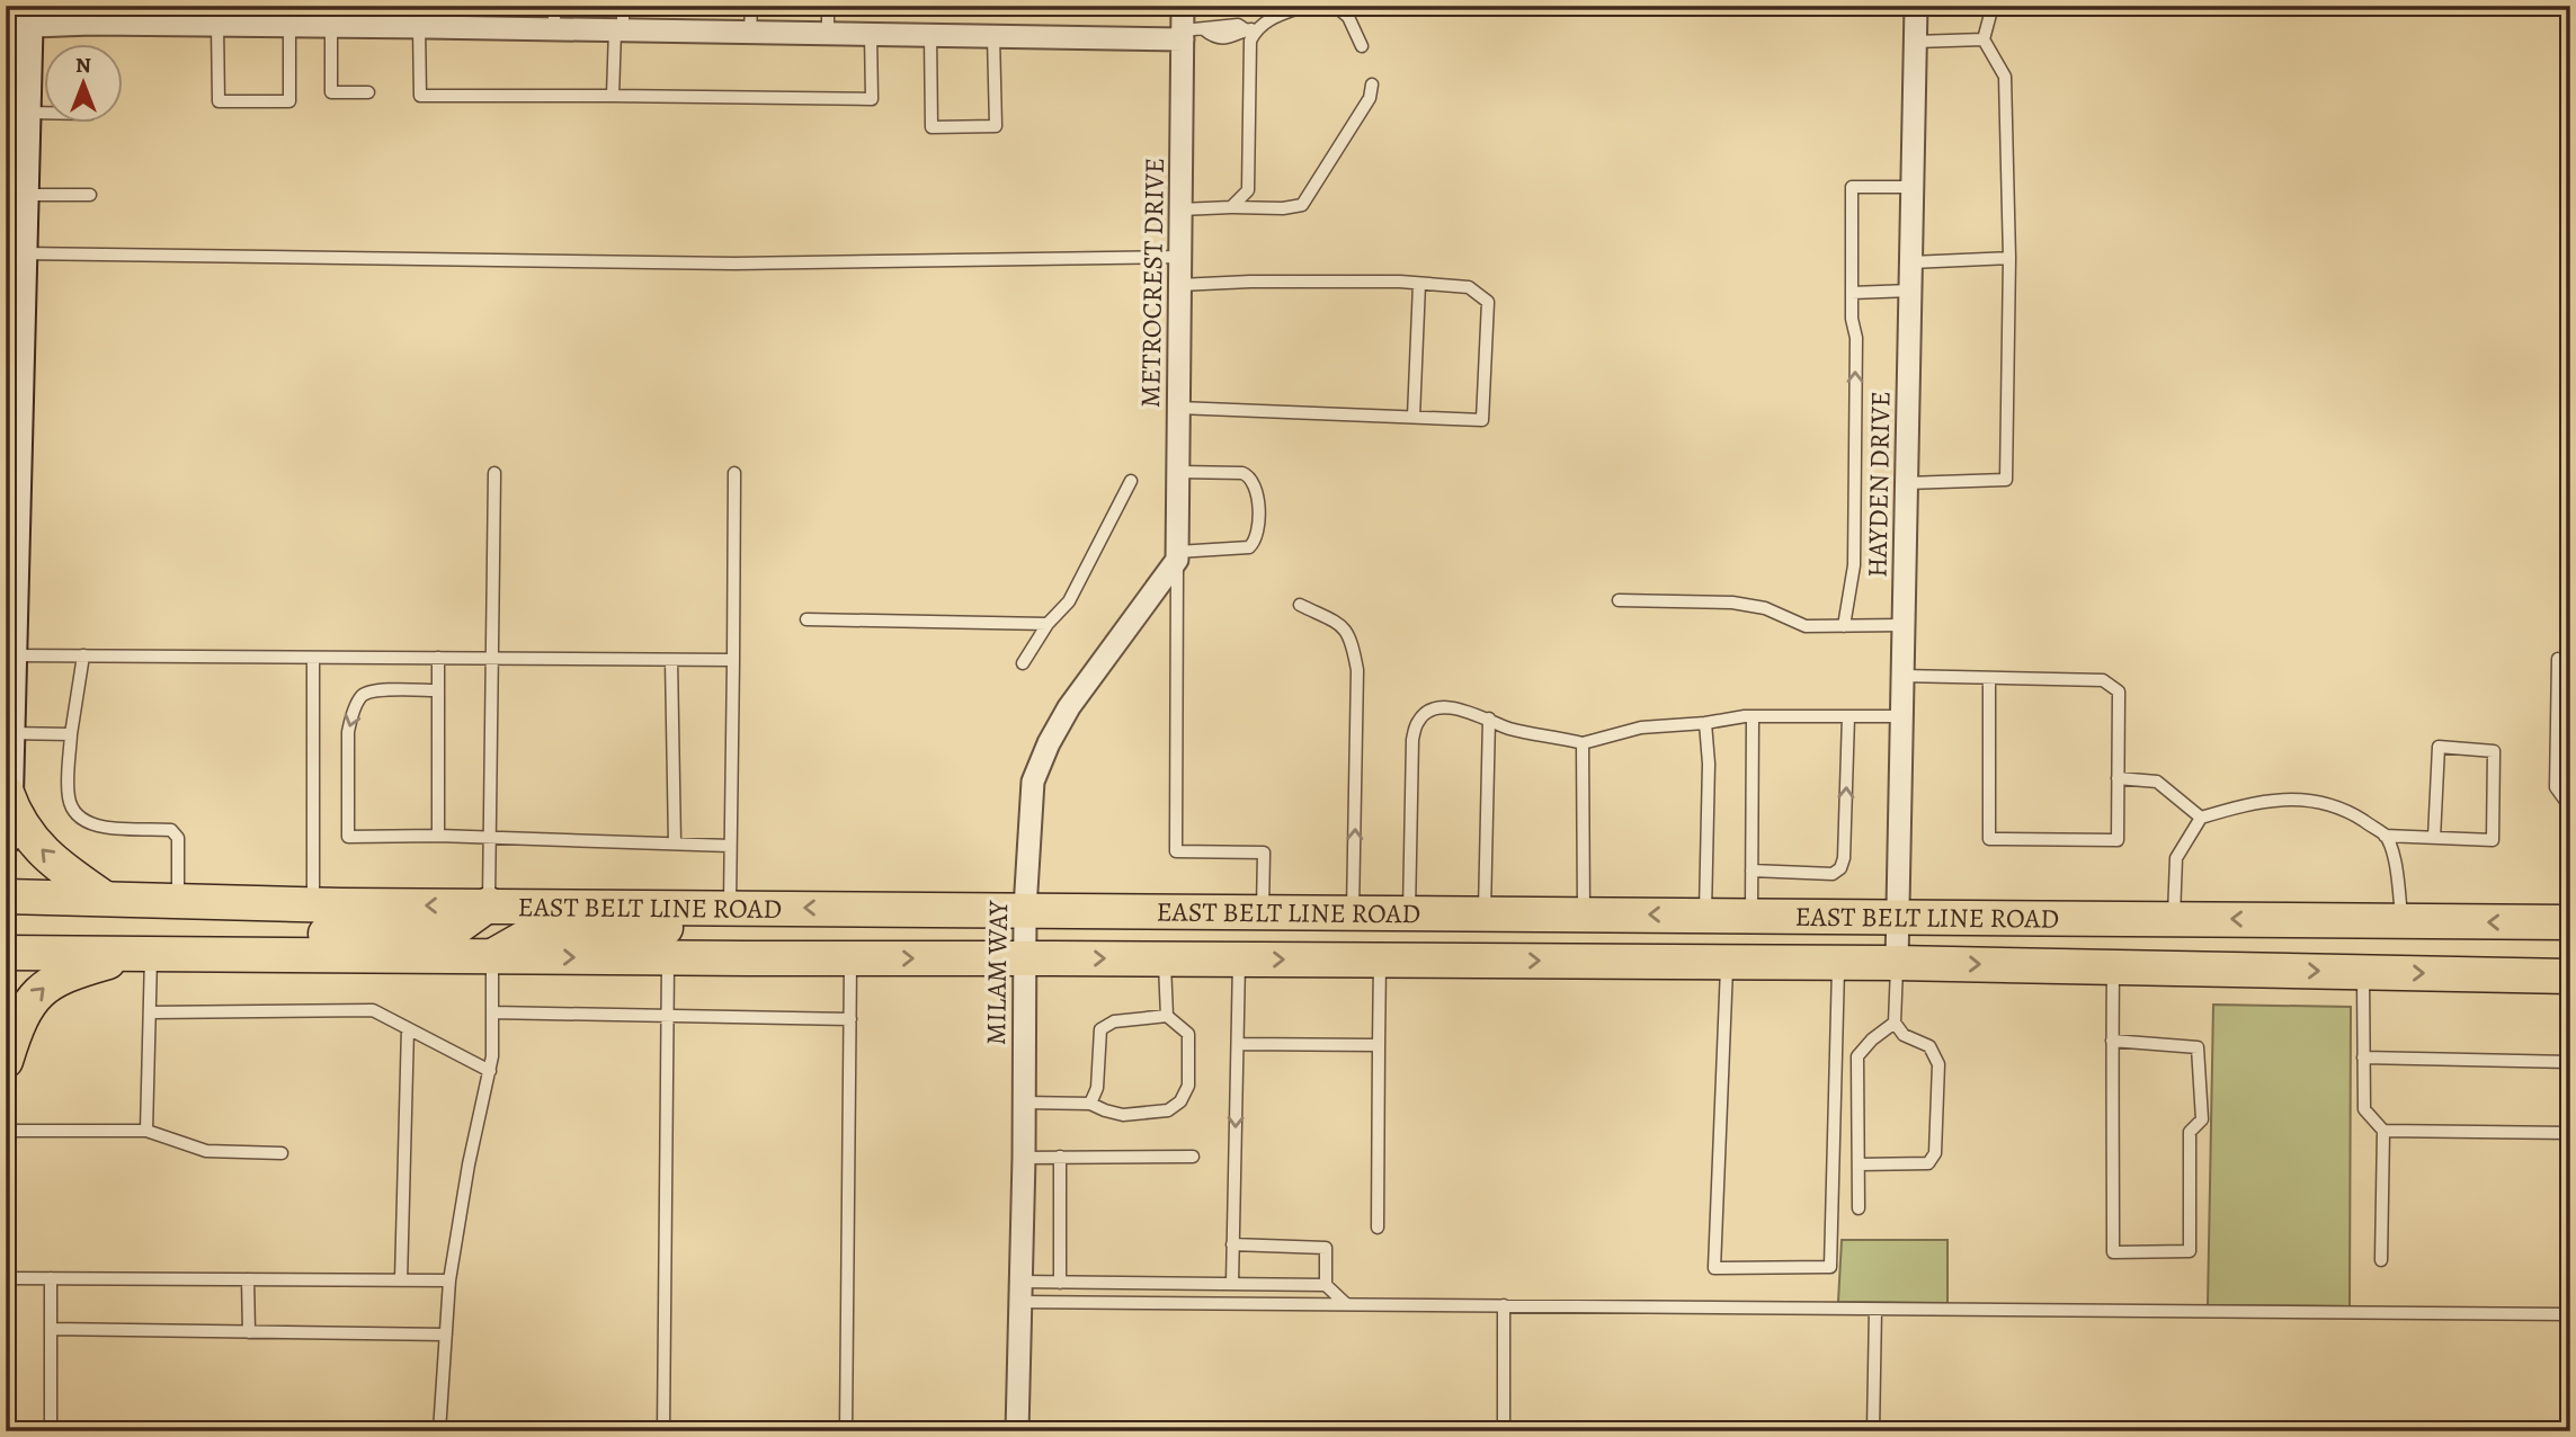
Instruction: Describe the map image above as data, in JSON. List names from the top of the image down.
{
  "streets": {
    "main road": ["EAST BELT LINE ROAD"],
    "street": ["METROCREST DRIVE", "HAYDEN DRIVE", "MILAM WAY"]
  },
  "crossings": [
    ["METROCREST DRIVE", "MILAM WAY"],
    ["HAYDEN DRIVE", "EAST BELT LINE ROAD"],
    ["EAST BELT LINE ROAD", "MILAM WAY"]
  ],
  "north": "top"
}
